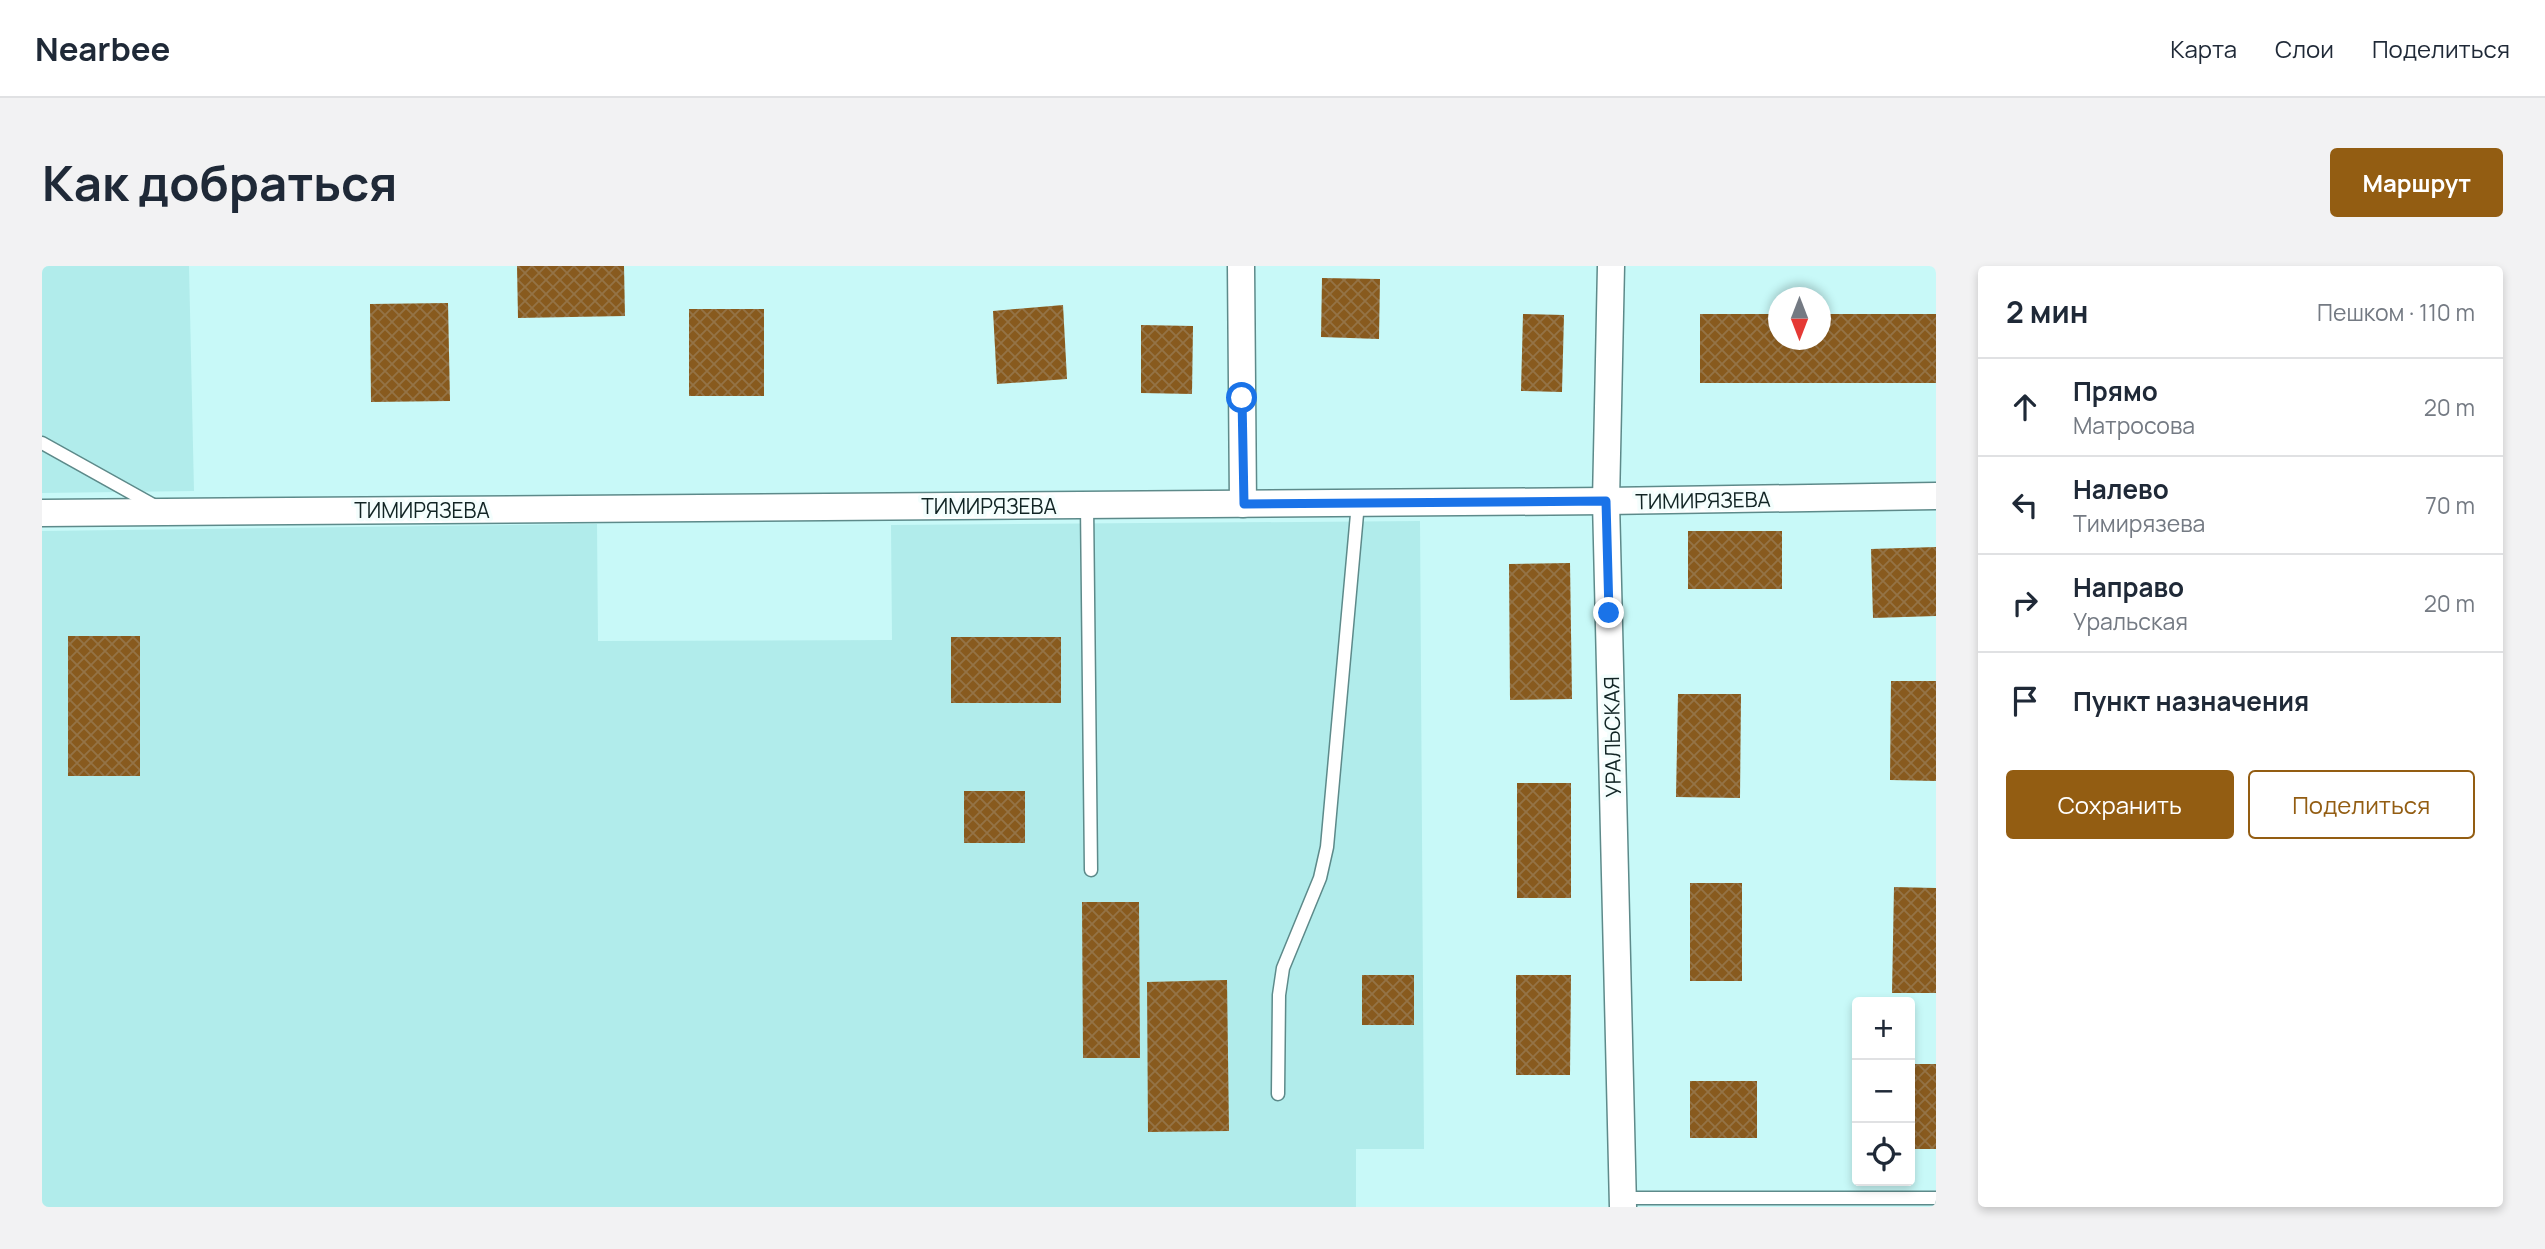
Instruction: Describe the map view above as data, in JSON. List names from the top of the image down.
{
  "streets": {
    "street": ["ТИМИРЯЗЕВА", "УРАЛЬСКАЯ"]
  },
  "crossings": [
    ["ТИМИРЯЗЕВА", "УРАЛЬСКАЯ"]
  ],
  "north": "bottom",
  "page": {
    "header": "Nearbee",
    "nav": ["Карта", "Слои", "Поделиться"],
    "buttons": [
      "Маршрут",
      ["Сохранить", "Поделиться"]
    ],
    "title": "Как добраться",
    "heading": ["2 мин", "Пешком · 110 m"],
    "list": [
      ["Прямо", "Матросова", "20 m"],
      ["Налево", "Тимирязева", "70 m"],
      ["Направо", "Уральская", "20 m"],
      "Пункт назначения"
    ],
    "map_buttons": ["+", "−"]
  }
}
